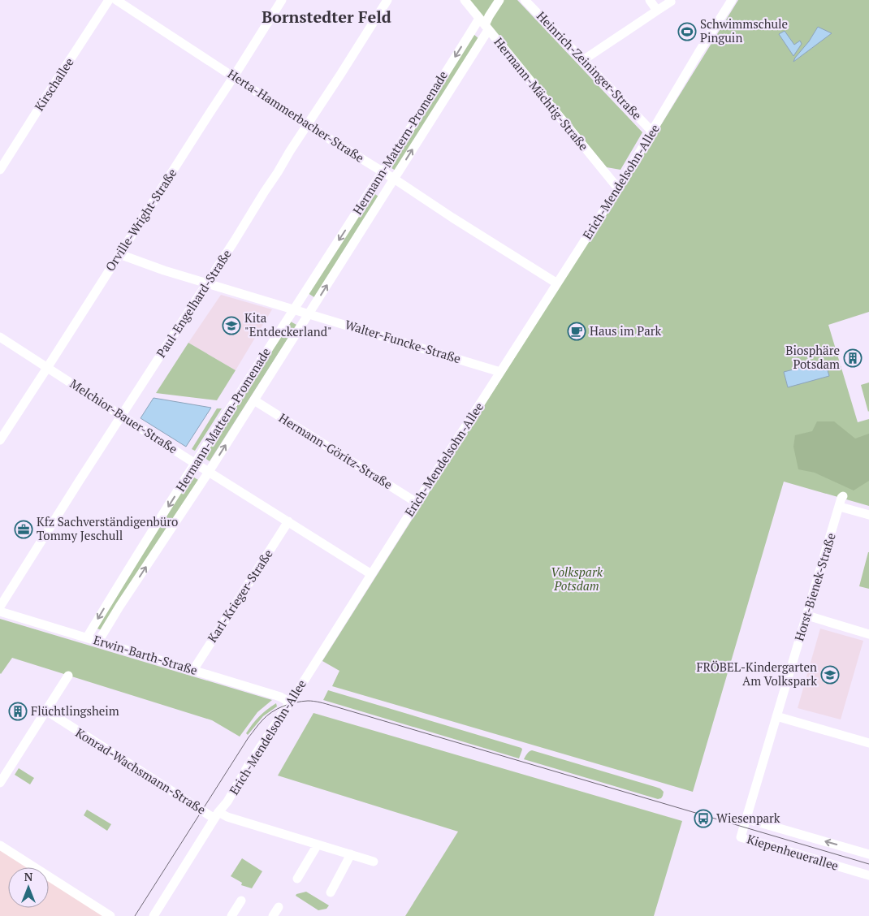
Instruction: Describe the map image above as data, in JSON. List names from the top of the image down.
{
  "streets": {
    "street": [
      "Heinrich-Zeininger-Straße",
      "Kirschallee",
      "Hermann-Mächtig-Straße",
      "Herta-Hammerbacher-Straße",
      "Hermann-Mattern-Promenade",
      "Erich-Mendelsohn-Allee",
      "Orville-Wright-Straße",
      "Paul-Engelhard-Straße",
      "Walter-Funcke-Straße",
      "Melchior-Bauer-Straße",
      "Hermann-Göritz-Straße",
      "Horst-Bienek-Straße",
      "Karl-Krieger-Straße",
      "Erwin-Barth-Straße",
      "Konrad-Wachsmann-Straße",
      "Kiepenheuerallee"
    ]
  },
  "crossings": [
    ["Heinrich-Zeininger-Straße", "Erich-Mendelsohn-Allee"],
    ["Hermann-Mächtig-Straße", "Hermann-Mattern-Promenade"],
    ["Hermann-Mächtig-Straße", "Erich-Mendelsohn-Allee"],
    ["Herta-Hammerbacher-Straße", "Hermann-Mattern-Promenade"],
    ["Herta-Hammerbacher-Straße", "Erich-Mendelsohn-Allee"],
    ["Herta-Hammerbacher-Straße", "Orville-Wright-Straße"],
    ["Herta-Hammerbacher-Straße", "Paul-Engelhard-Straße"],
    ["Hermann-Mattern-Promenade", "Walter-Funcke-Straße"],
    ["Hermann-Mattern-Promenade", "Melchior-Bauer-Straße"],
    ["Hermann-Mattern-Promenade", "Hermann-Göritz-Straße"],
    ["Hermann-Mattern-Promenade", "Erwin-Barth-Straße"],
    ["Erich-Mendelsohn-Allee", "Walter-Funcke-Straße"],
    ["Erich-Mendelsohn-Allee", "Melchior-Bauer-Straße"],
    ["Erich-Mendelsohn-Allee", "Hermann-Göritz-Straße"],
    ["Erich-Mendelsohn-Allee", "Erwin-Barth-Straße"],
    ["Erich-Mendelsohn-Allee", "Konrad-Wachsmann-Straße"],
    ["Orville-Wright-Straße", "Walter-Funcke-Straße"],
    ["Orville-Wright-Straße", "Melchior-Bauer-Straße"],
    ["Paul-Engelhard-Straße", "Walter-Funcke-Straße"],
    ["Paul-Engelhard-Straße", "Melchior-Bauer-Straße"],
    ["Melchior-Bauer-Straße", "Karl-Krieger-Straße"],
    ["Horst-Bienek-Straße", "Kiepenheuerallee"],
    ["Karl-Krieger-Straße", "Erwin-Barth-Straße"]
  ],
  "one_way": ["Kiepenheuerallee"],
  "districts": ["Bornstedter Feld"],
  "parks": ["Volkspark Potsdam"],
  "places": {
    "sports": ["Schwimmschule Pinguin"],
    "school or university": ["Kita \"Entdeckerland\"", "FRÖBEL-Kindergarten Am Volkspark"],
    "cafe": ["Haus im Park"],
    "building": ["Biosphäre Potsdam", "Flüchtlingsheim"],
    "office": ["Kfz Sachverständigenbüro Tommy Jeschull"],
    "bus stop": ["Wiesenpark"]
  },
  "north": "top"
}
